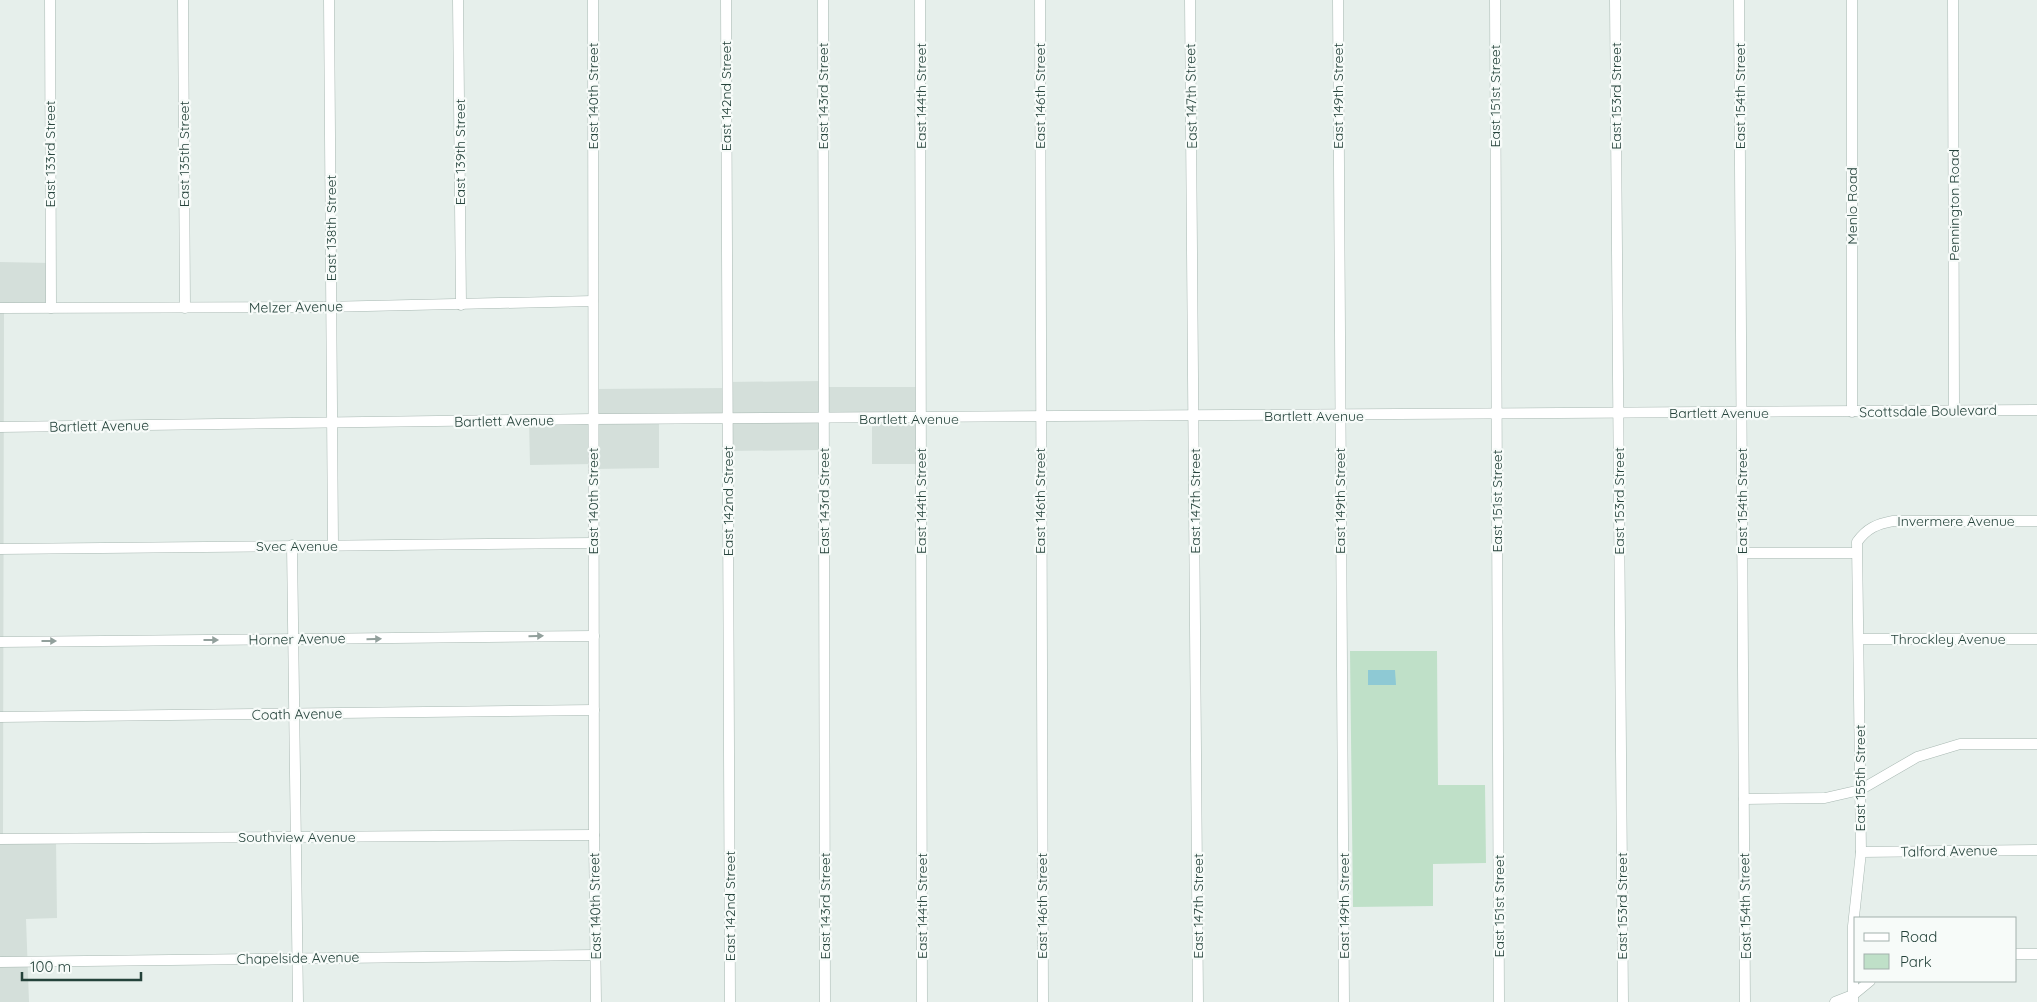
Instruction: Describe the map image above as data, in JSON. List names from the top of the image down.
{
  "streets": {
    "street": [
      "East 140th Street",
      "East 142nd Street",
      "East 143rd Street",
      "East 144th Street",
      "East 146th Street",
      "East 147th Street",
      "East 149th Street",
      "East 151st Street",
      "East 153rd Street",
      "East 154th Street",
      "East 139th Street",
      "East 133rd Street",
      "East 135th Street",
      "Pennington Road",
      "Menlo Road",
      "East 138th Street",
      "Melzer Avenue",
      "Scottsdale Boulevard",
      "Bartlett Avenue",
      "Invermere Avenue",
      "Svec Avenue",
      "Horner Avenue",
      "Throckley Avenue",
      "Coath Avenue",
      "East 155th Street",
      "Southview Avenue",
      "Talford Avenue",
      "Chapelside Avenue"
    ]
  },
  "crossings": [
    ["East 140th Street", "Melzer Avenue"],
    ["East 140th Street", "Bartlett Avenue"],
    ["East 140th Street", "Svec Avenue"],
    ["East 140th Street", "Horner Avenue"],
    ["East 140th Street", "Coath Avenue"],
    ["East 140th Street", "Southview Avenue"],
    ["East 140th Street", "Chapelside Avenue"],
    ["East 142nd Street", "Bartlett Avenue"],
    ["East 143rd Street", "Bartlett Avenue"],
    ["East 144th Street", "Bartlett Avenue"],
    ["East 146th Street", "Bartlett Avenue"],
    ["East 147th Street", "Bartlett Avenue"],
    ["East 149th Street", "Bartlett Avenue"],
    ["East 151st Street", "Bartlett Avenue"],
    ["East 153rd Street", "Bartlett Avenue"],
    ["East 154th Street", "Bartlett Avenue"],
    ["East 139th Street", "Melzer Avenue"],
    ["East 133rd Street", "Melzer Avenue"],
    ["East 135th Street", "Melzer Avenue"],
    ["Pennington Road", "Scottsdale Boulevard"],
    ["Menlo Road", "Scottsdale Boulevard"],
    ["East 138th Street", "Melzer Avenue"],
    ["East 138th Street", "Bartlett Avenue"],
    ["East 138th Street", "Svec Avenue"],
    ["Scottsdale Boulevard", "Bartlett Avenue"],
    ["Invermere Avenue", "East 155th Street"],
    ["Throckley Avenue", "East 155th Street"],
    ["East 155th Street", "Talford Avenue"]
  ],
  "one_way": ["Horner Avenue"],
  "legend": ["Road", "Park"],
  "scale_bar": "100 m"
}
